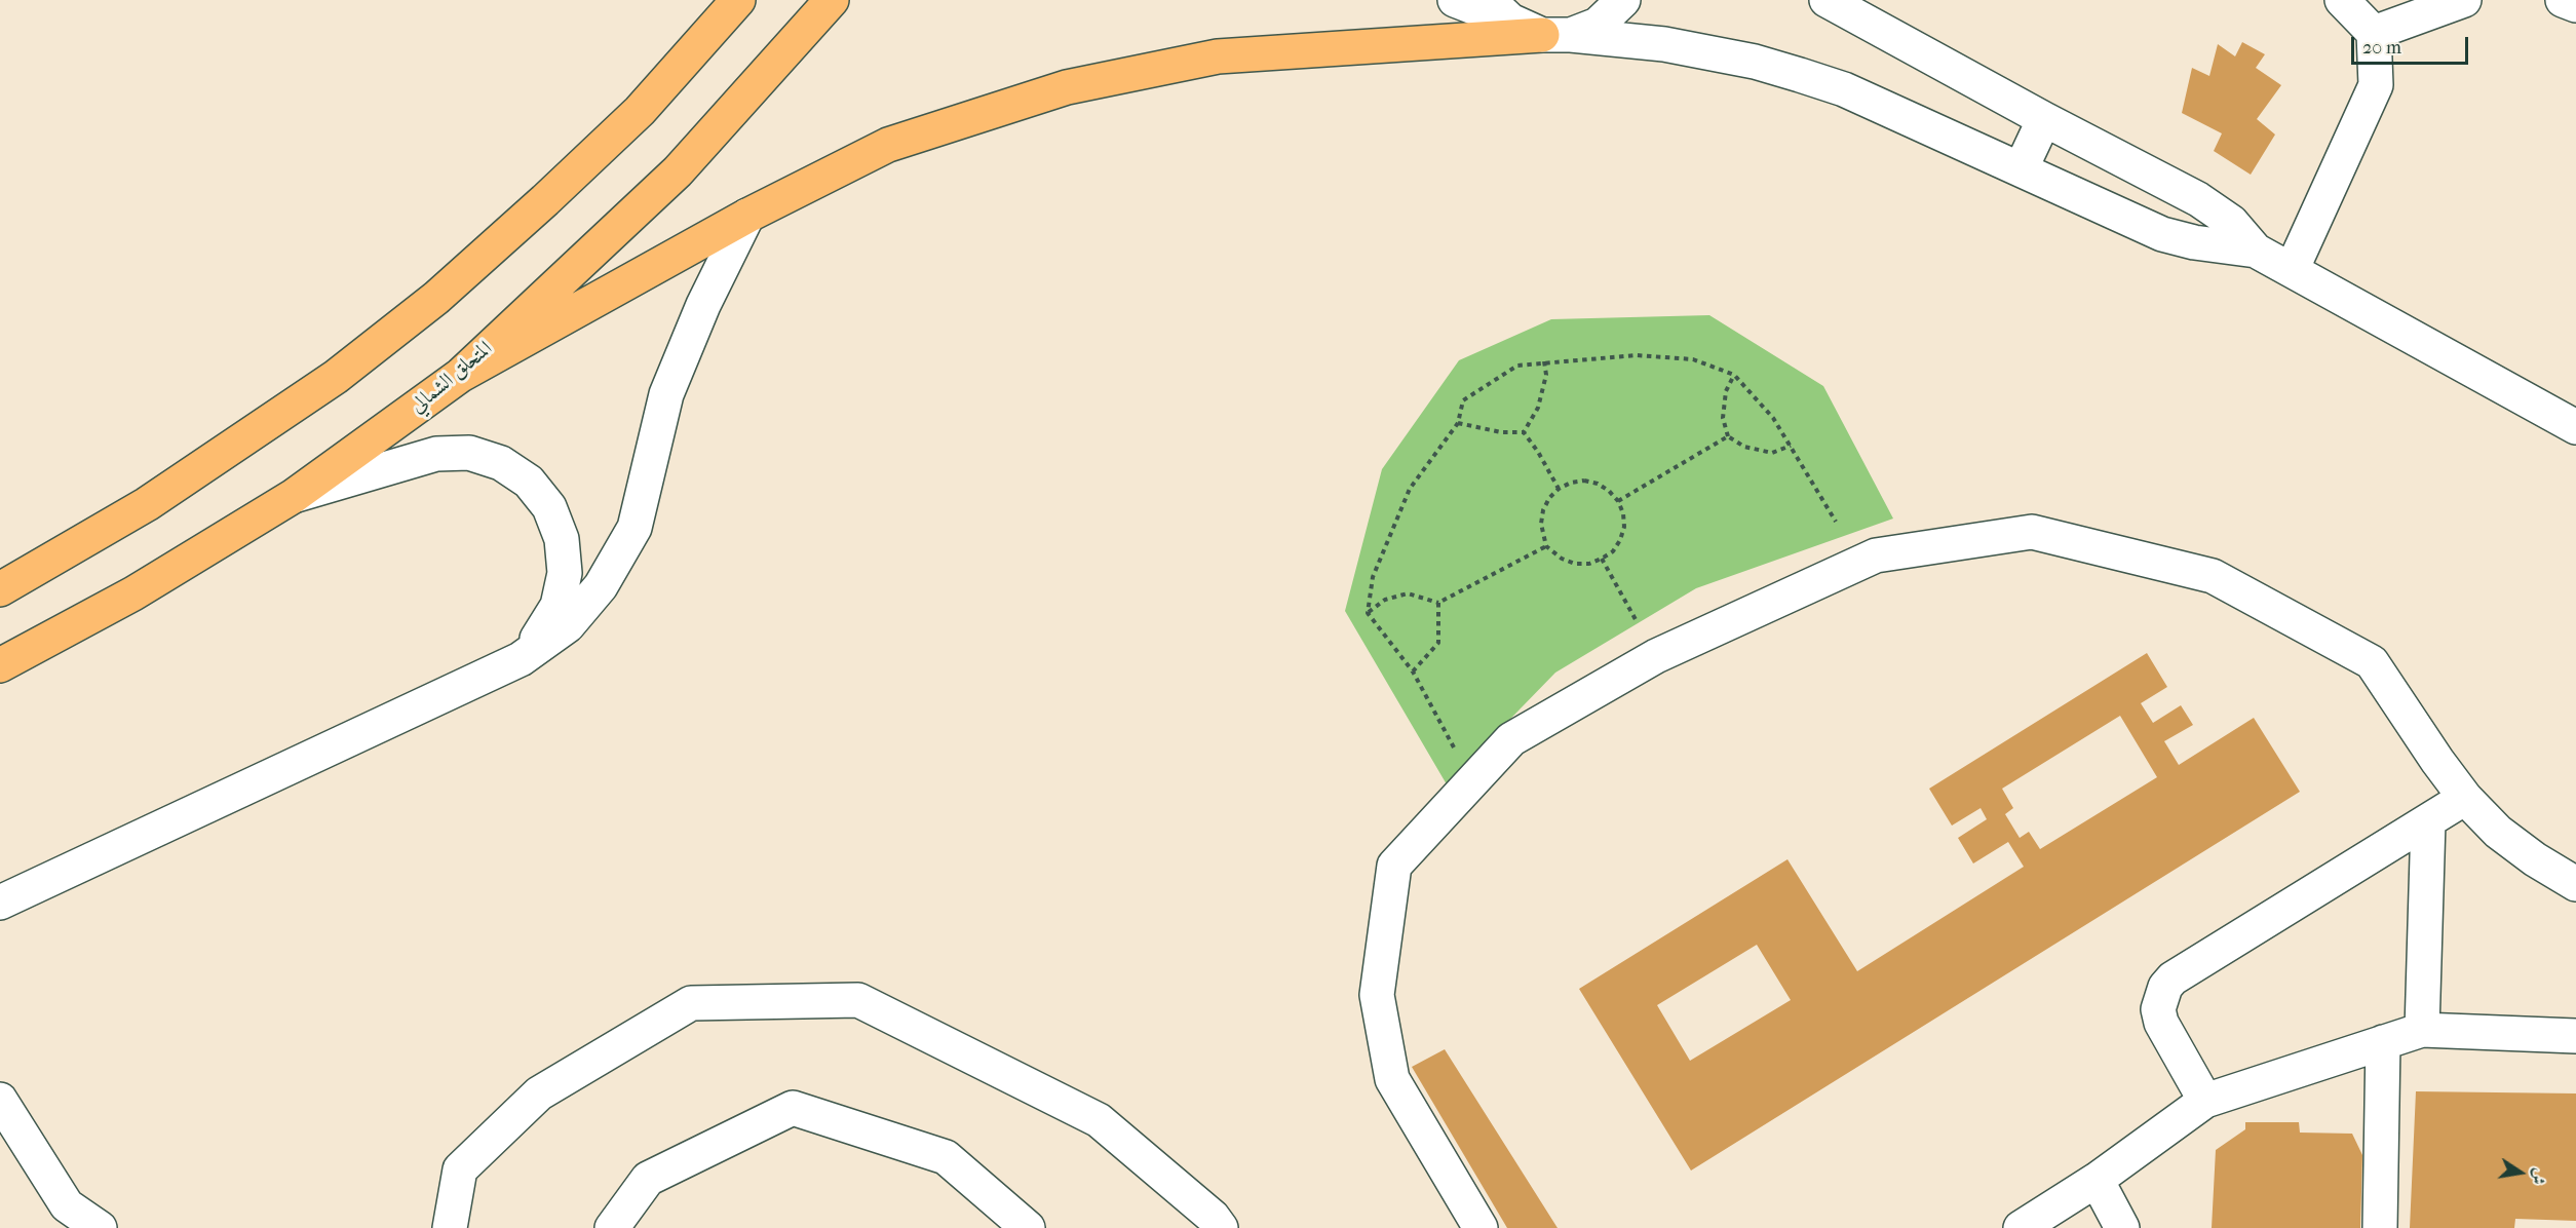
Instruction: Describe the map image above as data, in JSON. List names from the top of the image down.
{
  "streets": {
    "highway": ["المتحلق الشمالي"]
  },
  "scale_bar": "20 m",
  "north": "right"
}
